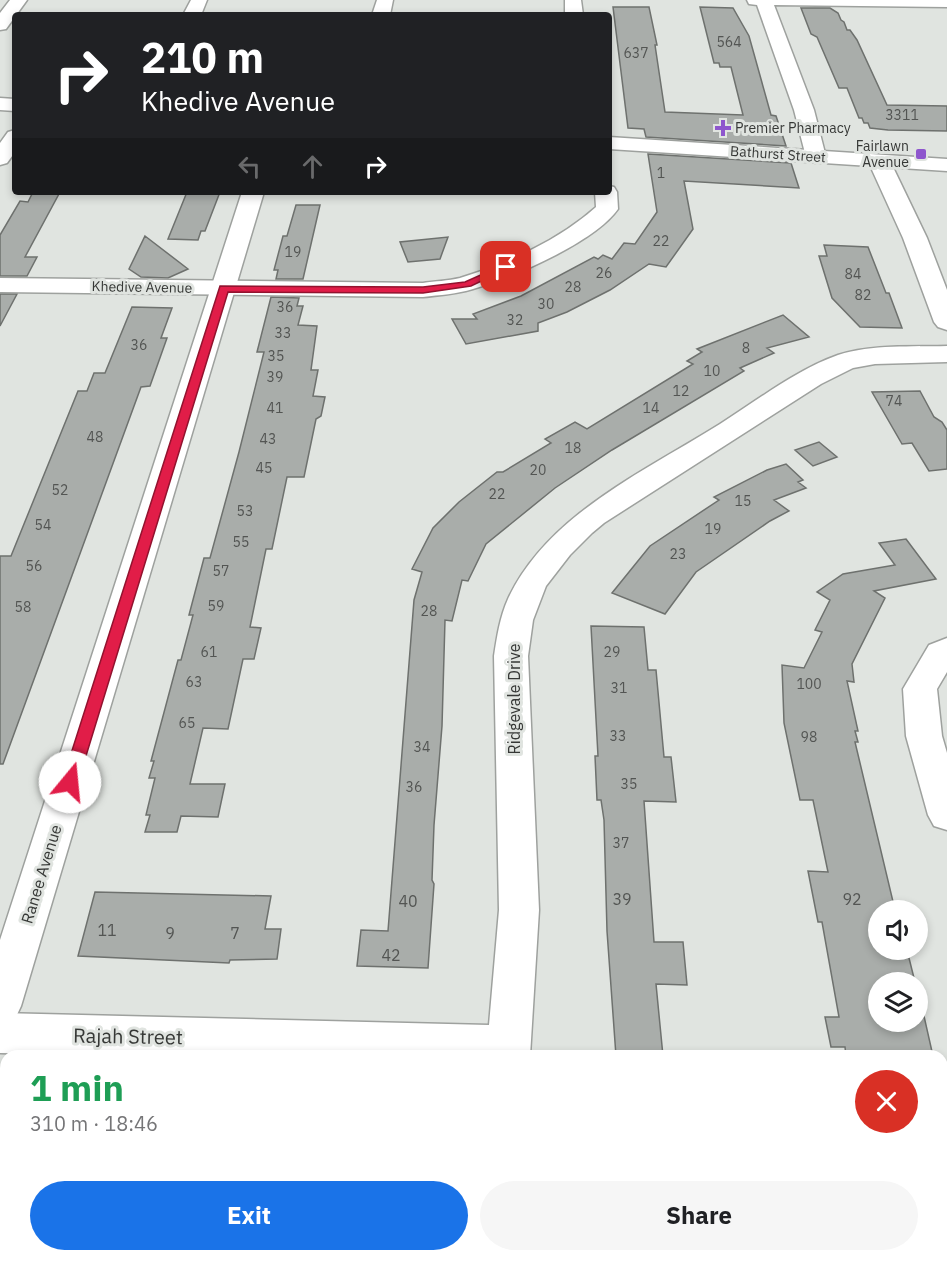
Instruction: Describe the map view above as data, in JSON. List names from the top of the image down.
{
  "streets": {
    "street": [
      "Bathurst Street",
      "Khedive Avenue",
      "Ridgevale Drive",
      "Ranee Avenue",
      "Rajah Street"
    ]
  },
  "crossings": [
    ["Khedive Avenue", "Ranee Avenue"]
  ],
  "places": {
    "health": ["Premier Pharmacy"],
    "transit": ["Fairlawn Avenue"]
  },
  "house_numbers": [
    "564",
    "637",
    "3311",
    "1",
    "22",
    "19",
    "26",
    "84",
    "28",
    "82",
    "30",
    "36",
    "32",
    "33",
    "36",
    "8",
    "35",
    "10",
    "39",
    "12",
    "74",
    "41",
    "14",
    "48",
    "43",
    "18",
    "45",
    "20",
    "52",
    "22",
    "15",
    "53",
    "54",
    "19",
    "55",
    "23",
    "56",
    "57",
    "59",
    "58",
    "28",
    "61",
    "29",
    "63",
    "100",
    "31",
    "65",
    "33",
    "98",
    "34",
    "35",
    "36",
    "37",
    "39",
    "92",
    "40",
    "11",
    "9",
    "7",
    "42"
  ],
  "page": {
    "turn": ["210 m", "Khedive Avenue"],
    "heading": ["1 min", "310 m · 18:46"],
    "buttons": ["Exit", "Share"]
  }
}
